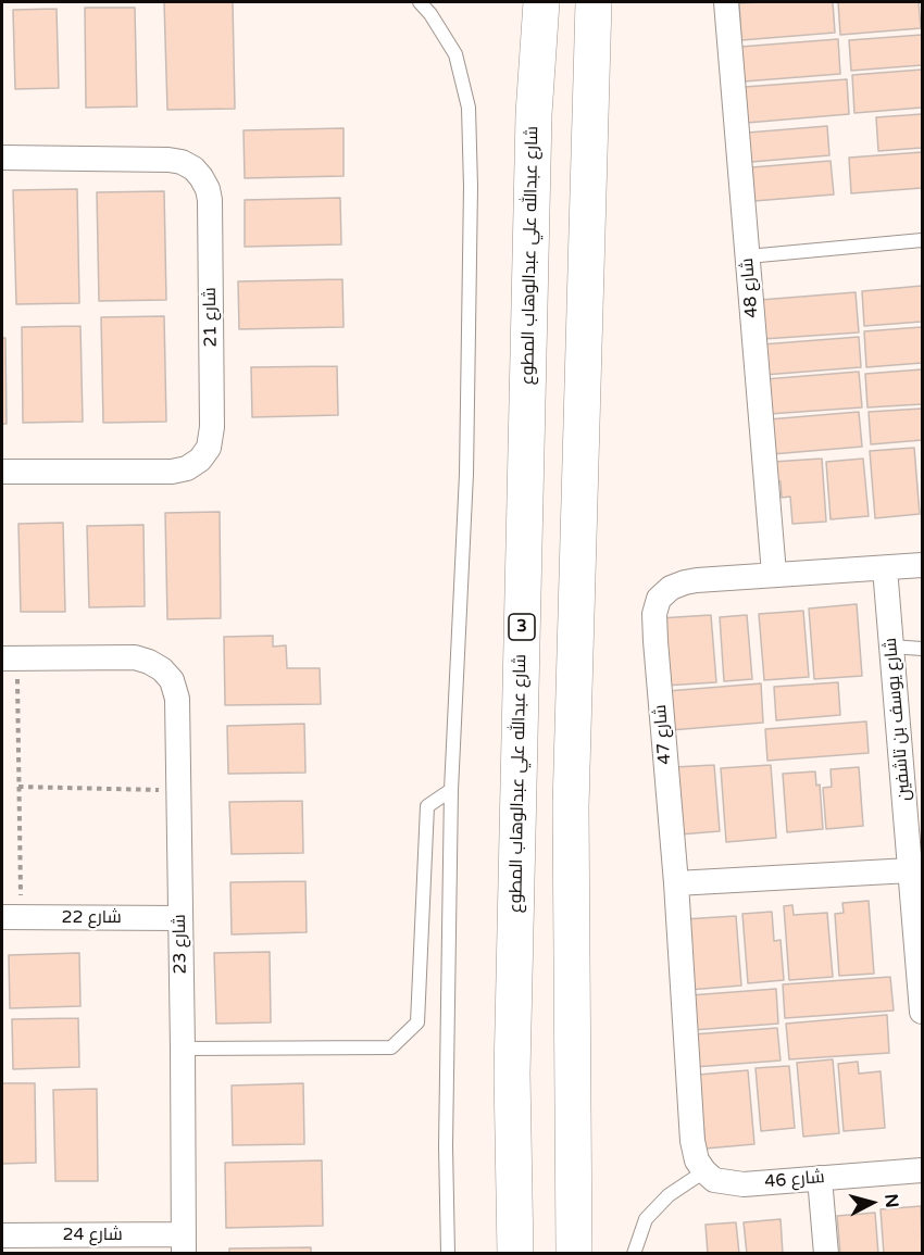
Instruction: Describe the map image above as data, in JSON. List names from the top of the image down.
{
  "streets": {
    "main road": ["شارع عبدالله علي عبدالوهاب المطوع", "3"],
    "street": [
      "شارع 48",
      "شارع 21",
      "شارع يوسف بن تاشفين",
      "شارع 47",
      "شارع 22",
      "شارع 23",
      "شارع 46",
      "شارع 24"
    ]
  },
  "crossings": [
    ["شارع 48", "شارع 47"],
    ["شارع يوسف بن تاشفين", "شارع 47"],
    ["شارع 47", "شارع 46"],
    ["شارع 22", "شارع 23"],
    ["شارع 23", "شارع 24"]
  ],
  "north": "right"
}
